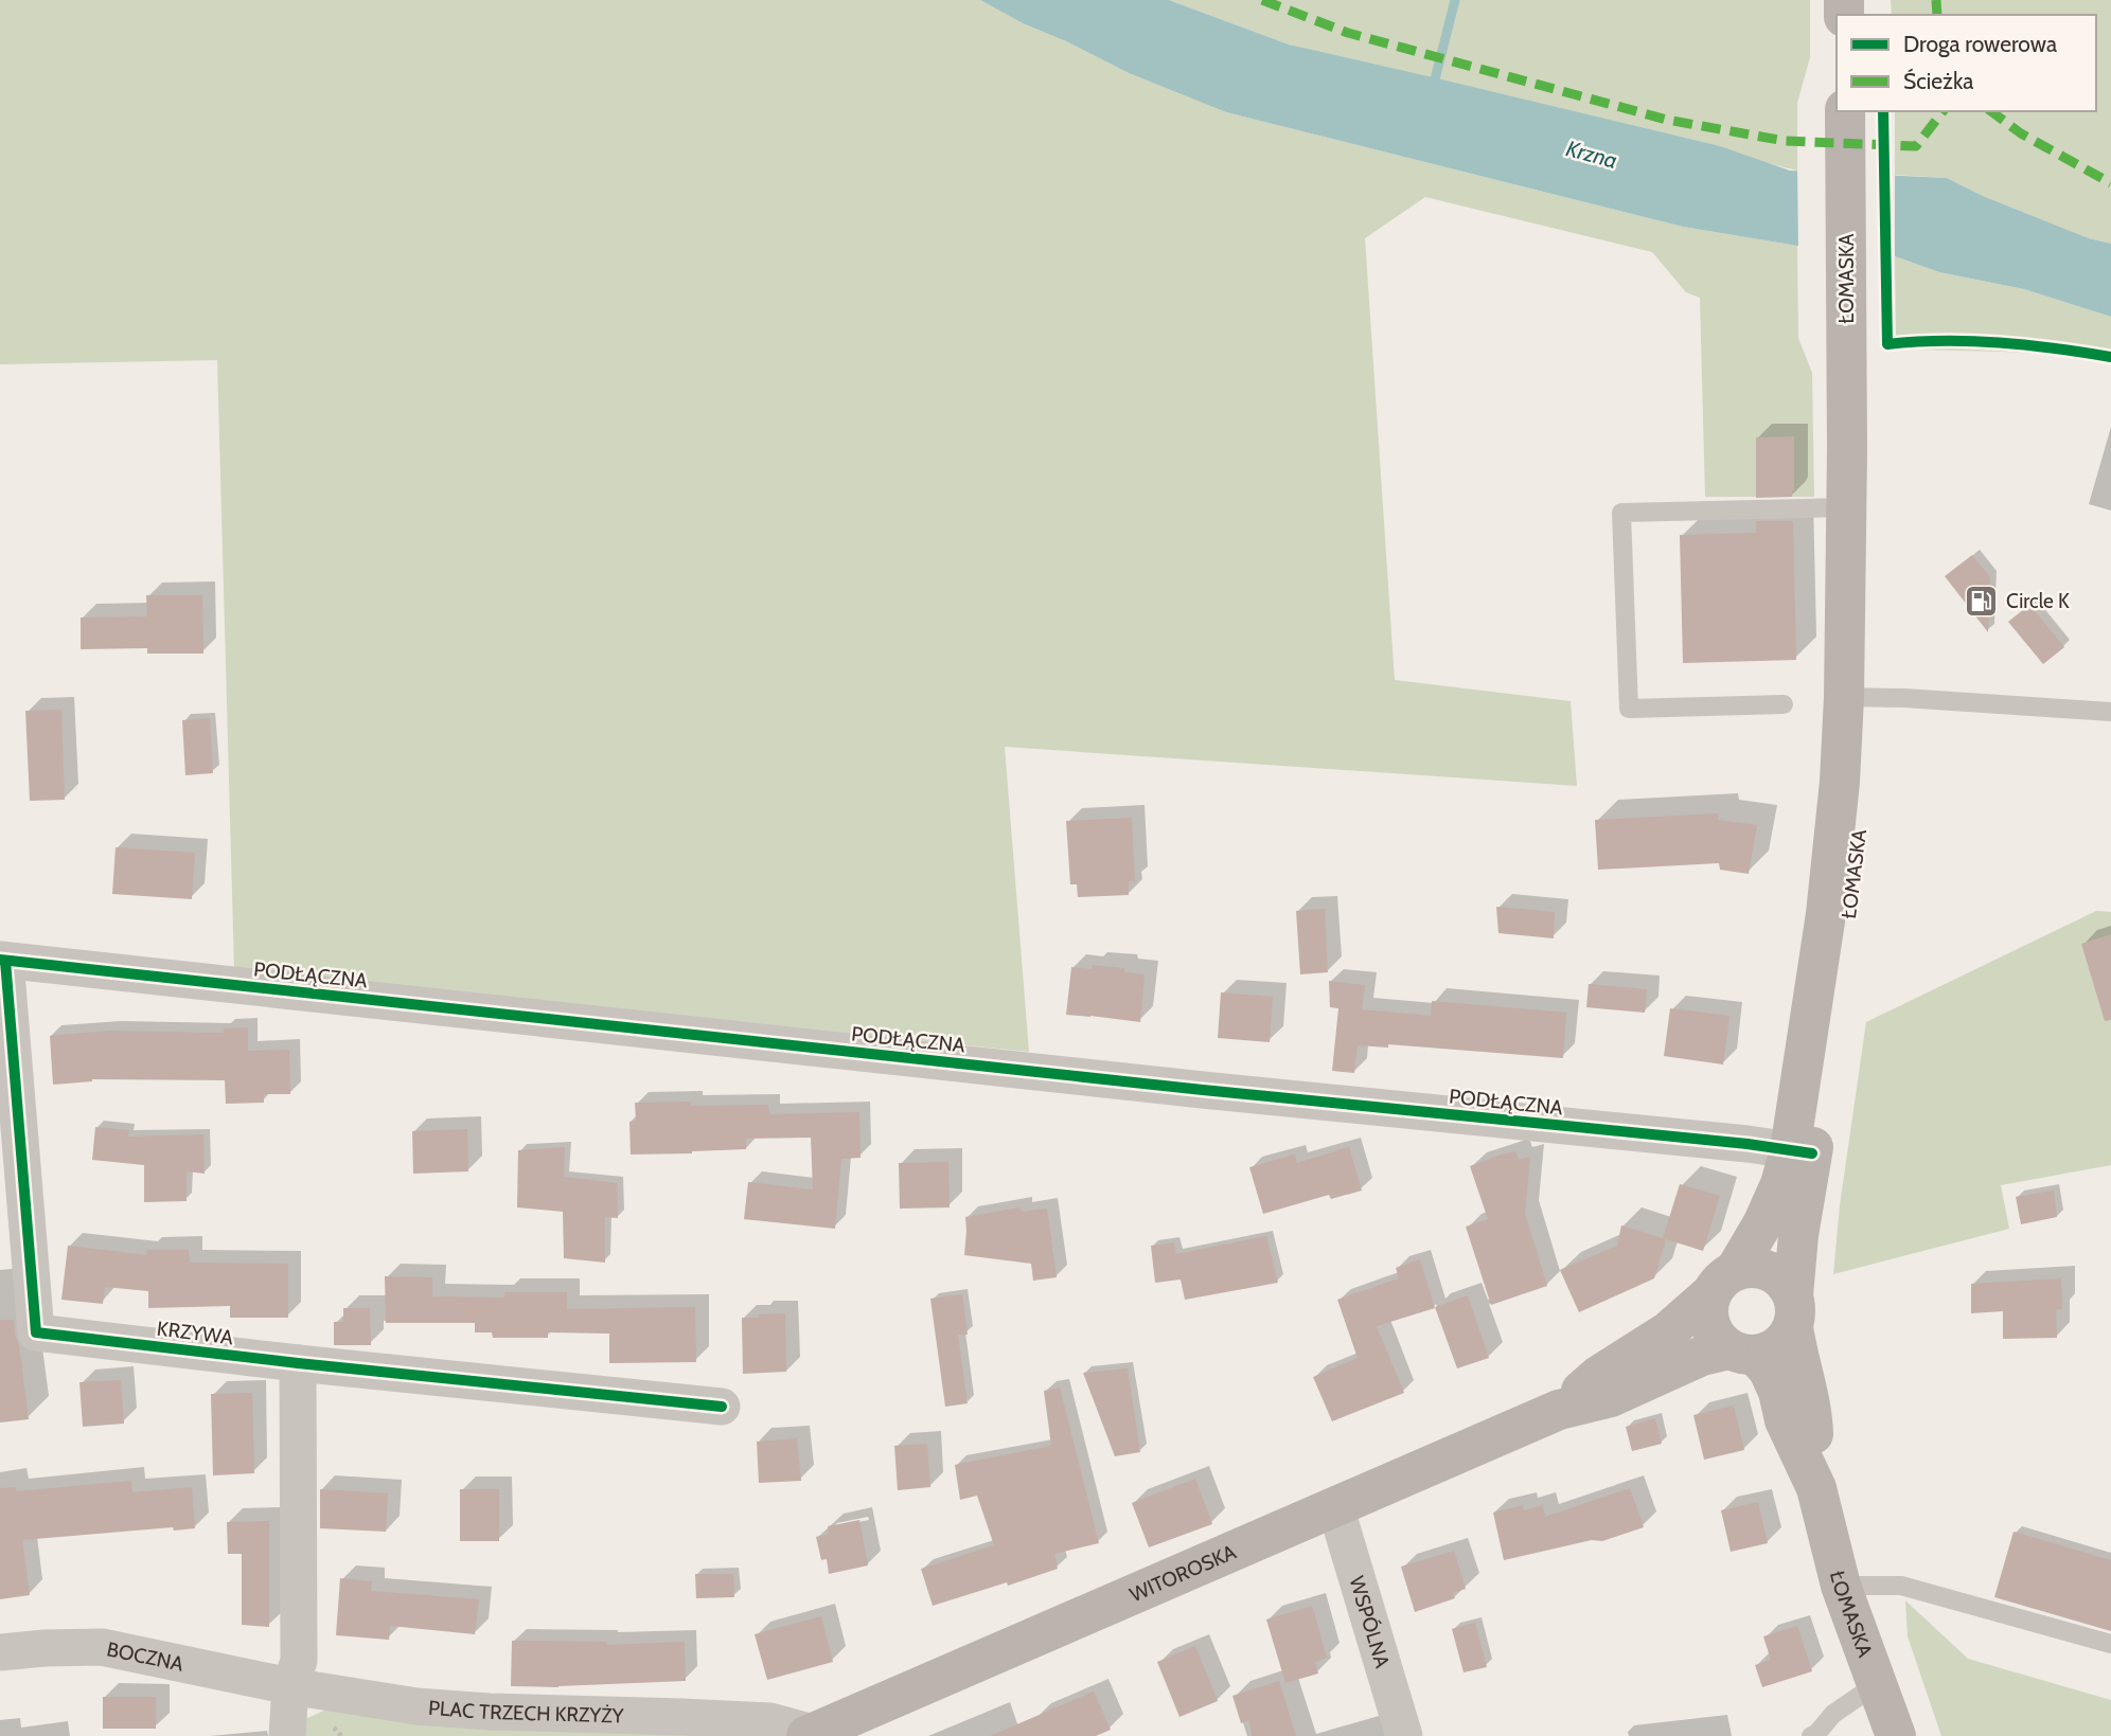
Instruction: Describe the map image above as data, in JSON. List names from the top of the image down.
{
  "streets": {
    "main road": ["ŁOMASKA", "WITOROSKA"],
    "street": [
      "PODŁĄCZNA",
      "KRZYWA",
      "WSPÓLNA",
      "BOCZNA",
      "PLAC TRZECH KRZYŻY"
    ]
  },
  "crossings": [
    ["ŁOMASKA", "PODŁĄCZNA"],
    ["ŁOMASKA", "WITOROSKA"],
    ["PODŁĄCZNA", "KRZYWA"],
    ["PODŁĄCZNA", "WITOROSKA"],
    ["WITOROSKA", "WSPÓLNA"],
    ["WITOROSKA", "PLAC TRZECH KRZYŻY"],
    ["BOCZNA", "PLAC TRZECH KRZYŻY"]
  ],
  "water": ["Krzna"],
  "places": {
    "fuel station": ["Circle K"]
  },
  "legend": ["Droga rowerowa", "Ścieżka"]
}
